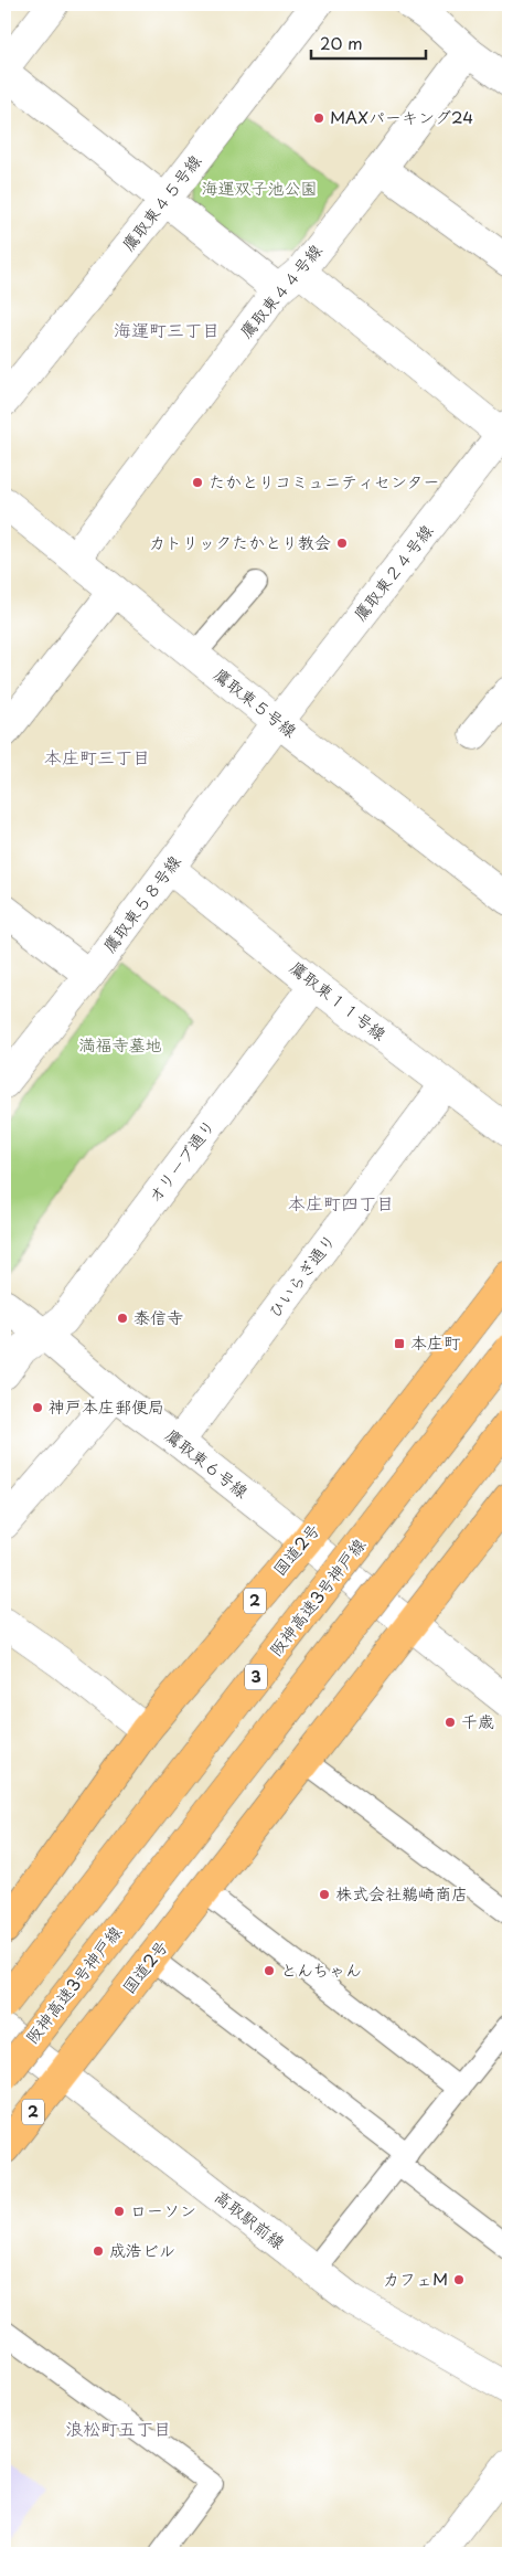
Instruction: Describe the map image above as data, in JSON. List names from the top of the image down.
{
  "streets": {
    "highway": [
      "国道2号",
      "阪神高速3号神戸線",
      "2",
      "3"
    ],
    "street": [
      "鷹取東４５号線",
      "鷹取東４４号線",
      "鷹取東２４号線",
      "鷹取東５号線",
      "鷹取東５８号線",
      "鷹取東１１号線",
      "オリーブ通り",
      "ひいらぎ通り",
      "鷹取東６号線",
      "高取駅前線"
    ]
  },
  "crossings": [
    ["鷹取東４４号線", "鷹取東５号線"],
    ["鷹取東２４号線", "鷹取東５号線"],
    ["鷹取東２４号線", "鷹取東５８号線"],
    ["鷹取東５号線", "鷹取東５８号線"],
    ["鷹取東５８号線", "鷹取東１１号線"],
    ["鷹取東１１号線", "オリーブ通り"],
    ["鷹取東１１号線", "ひいらぎ通り"],
    ["オリーブ通り", "鷹取東６号線"],
    ["ひいらぎ通り", "鷹取東６号線"],
    ["鷹取東６号線", "国道2号"],
    ["国道2号", "高取駅前線"]
  ],
  "districts": [
    "海運町三丁目",
    "本庄町三丁目",
    "本庄町四丁目",
    "浪松町五丁目"
  ],
  "parks": ["海運双子池公園", "満福寺墓地"],
  "places": {
    "other": [
      "MAXパーキング24",
      "たかとりコミュニティセンター",
      "カトリックたかとり教会",
      "泰信寺",
      "神戸本庄郵便局",
      "千歳",
      "株式会社鵜崎商店",
      "とんちゃん",
      "ローソン",
      "成浩ビル",
      "カフェM"
    ],
    "transit": ["本庄町"]
  },
  "scale_bar": "20 m"
}
